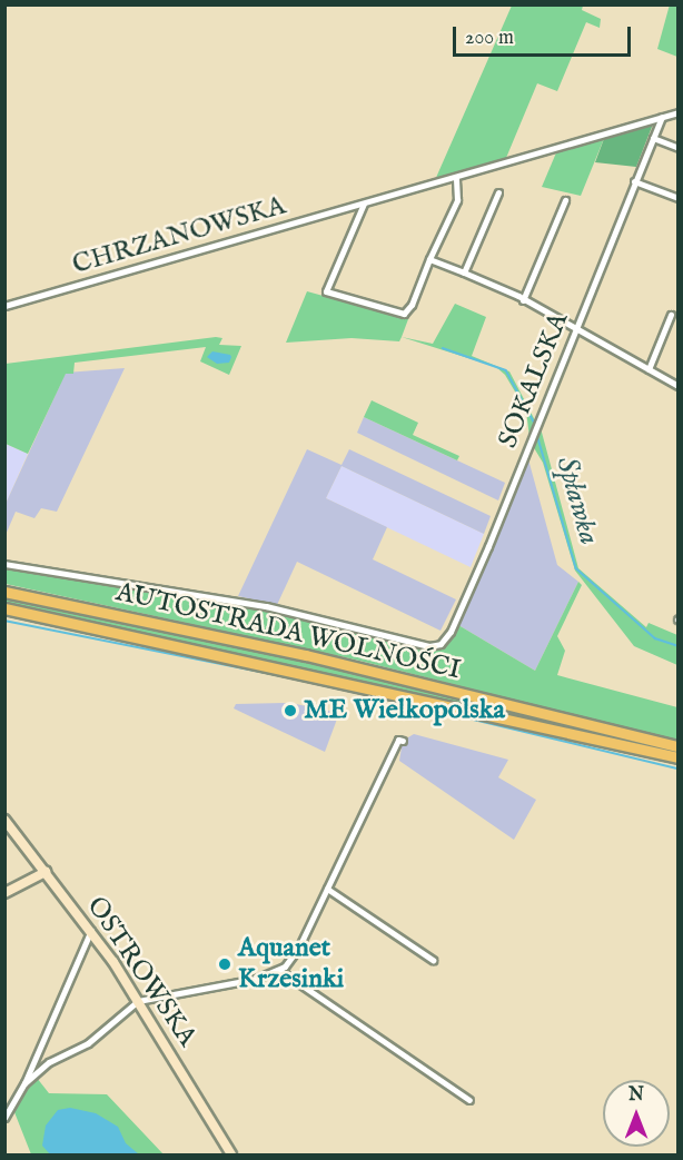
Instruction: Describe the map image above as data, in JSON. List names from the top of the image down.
{
  "streets": {
    "highway": ["AUTOSTRADA WOLNOŚCI"],
    "street": ["CHRZANOWSKA", "SOKALSKA", "OSTROWSKA"]
  },
  "crossings": [
    ["CHRZANOWSKA", "SOKALSKA"]
  ],
  "water": ["Spławka"],
  "places": ["ME Wielkopolska", "Aquanet Krzesinki"],
  "scale_bar": "200 m",
  "north": "top"
}
